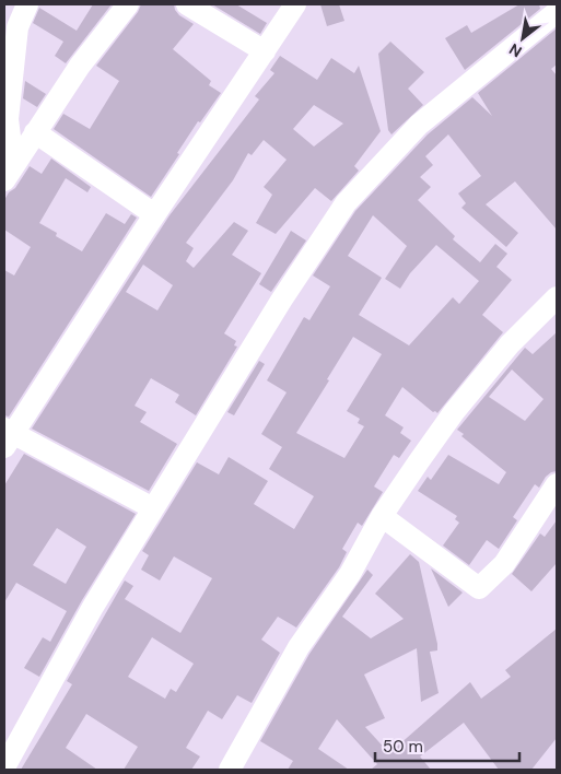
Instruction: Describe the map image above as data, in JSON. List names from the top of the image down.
{
  "scale_bar": "50 m",
  "north": "bottom left"
}
